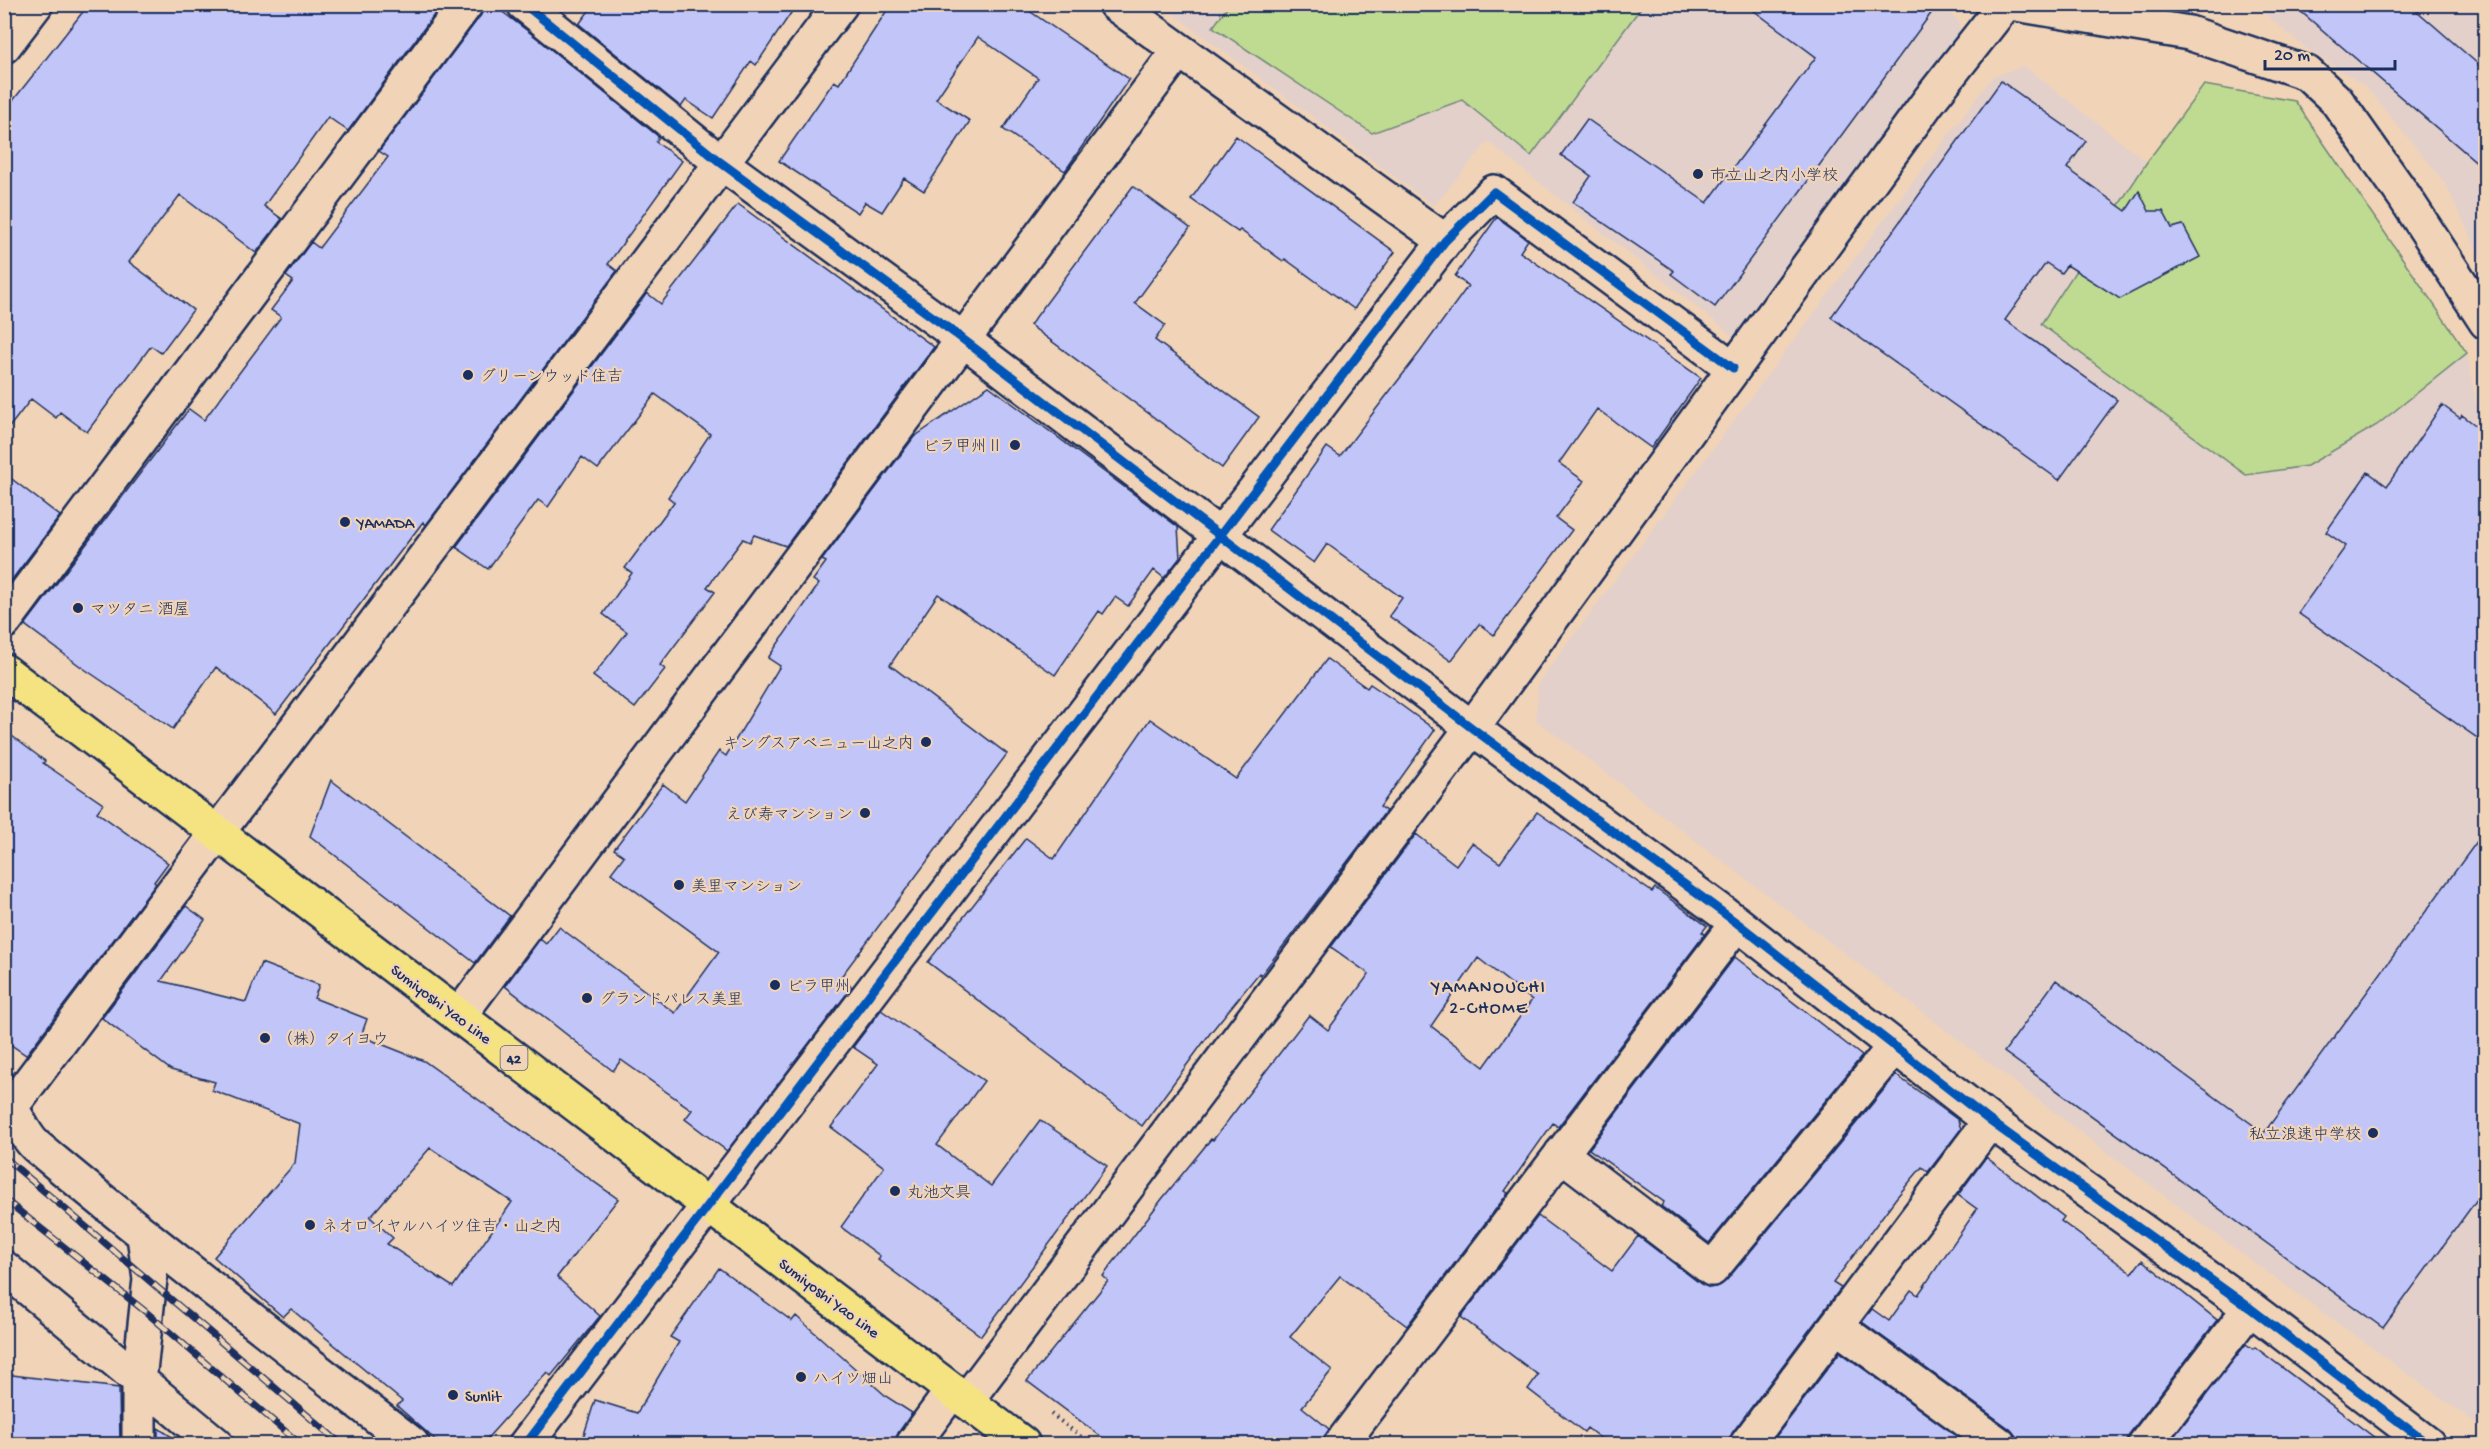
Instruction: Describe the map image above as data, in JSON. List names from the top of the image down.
{
  "streets": {
    "main road": ["Sumiyoshi Yao Line", "42"]
  },
  "districts": ["YAMANOUCHI 2-CHOME"],
  "places": [
    "市立山之内小学校",
    "グリーンウッド住吉",
    "ビラ甲州Ⅱ",
    "YAMADA",
    "マツタニ 酒屋",
    "キングスアベニュー山之内",
    "えび寿マンション",
    "美里マンション",
    "ビラ甲州",
    "グランドパレス美里",
    "（株）タイヨウ",
    "私立浪速中学校",
    "丸池文具",
    "ネオロイヤルハイツ住吉・山之内",
    "ハイツ畑山",
    "Sunlit"
  ],
  "scale_bar": "20 m"
}
